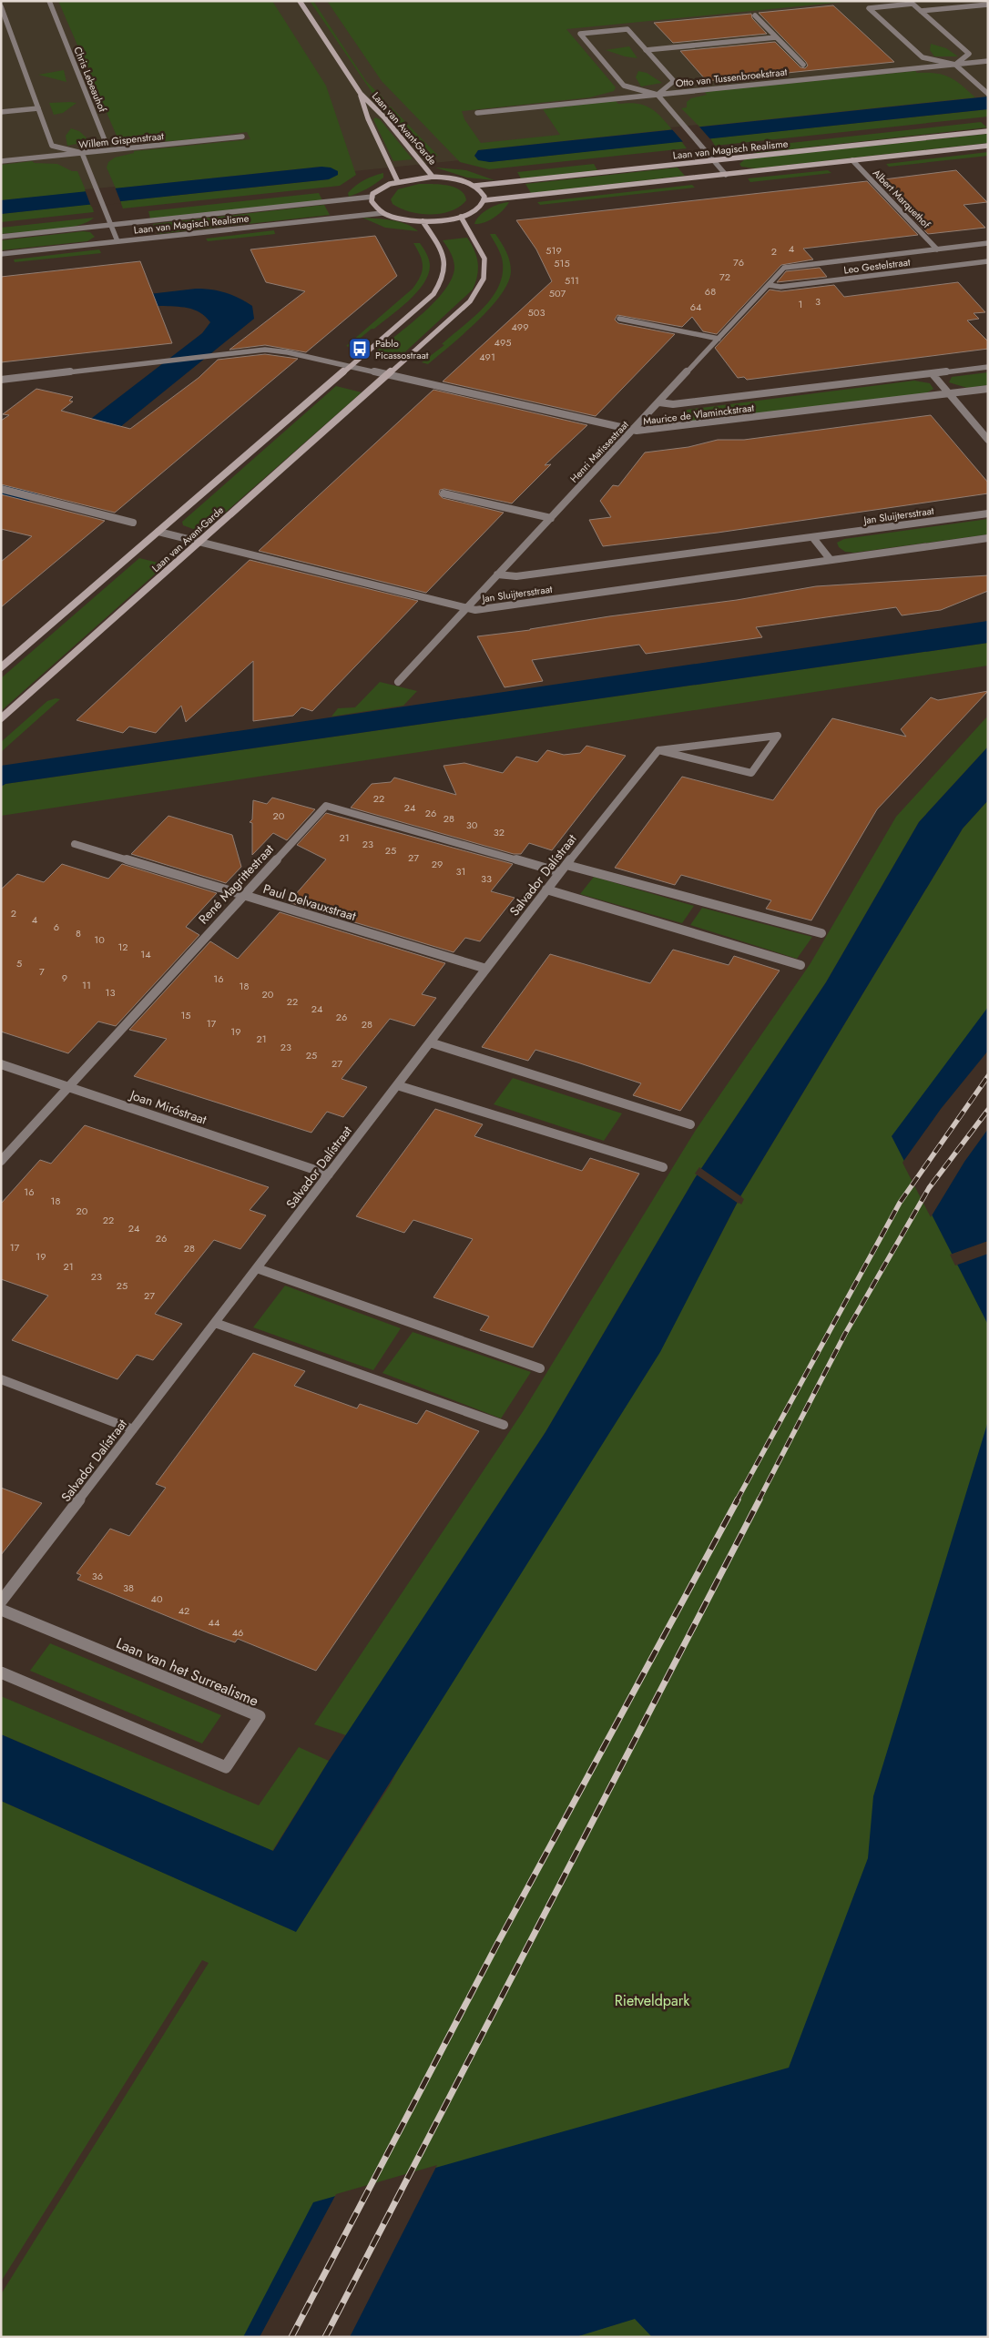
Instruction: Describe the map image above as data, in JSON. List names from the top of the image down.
{
  "streets": {
    "main road": ["Laan van Avant-Garde", "Laan van Magisch Realisme"],
    "street": [
      "Otto van Tussenbroekstraat",
      "Chris Lebeauhof",
      "Willem Gispenstraat",
      "Albert Marquethof",
      "Leo Gestelstraat",
      "Maurice de Vlaminckstraat",
      "Henri Matissestraat",
      "Jan Sluijtersstraat",
      "Salvador Dalístraat",
      "René Magrittestraat",
      "Paul Delvauxstraat",
      "Joan Miróstraat",
      "Laan van het Surrealisme"
    ]
  },
  "crossings": [
    ["Chris Lebeauhof", "Willem Gispenstraat"],
    ["Laan van Avant-Garde", "Maurice de Vlaminckstraat"],
    ["Laan van Avant-Garde", "Jan Sluijtersstraat"],
    ["Laan van Magisch Realisme", "Albert Marquethof"],
    ["Albert Marquethof", "Leo Gestelstraat"],
    ["Leo Gestelstraat", "Henri Matissestraat"],
    ["Maurice de Vlaminckstraat", "Henri Matissestraat"],
    ["Henri Matissestraat", "Jan Sluijtersstraat"],
    ["Salvador Dalístraat", "René Magrittestraat"],
    ["Salvador Dalístraat", "Paul Delvauxstraat"],
    ["Salvador Dalístraat", "Joan Miróstraat"],
    ["René Magrittestraat", "Paul Delvauxstraat"],
    ["René Magrittestraat", "Joan Miróstraat"]
  ],
  "parks": ["Rietveldpark"],
  "places": {
    "bus stop": ["Pablo Picassostraat"]
  },
  "house_numbers": [
    "4",
    "519",
    "2",
    "76",
    "515",
    "72",
    "511",
    "68",
    "507",
    "3",
    "1",
    "64",
    "503",
    "499",
    "495",
    "491",
    "22",
    "24",
    "26",
    "20",
    "28",
    "30",
    "32",
    "21",
    "23",
    "25",
    "27",
    "29",
    "31",
    "33",
    "2",
    "4",
    "6",
    "8",
    "10",
    "12",
    "14",
    "5",
    "7",
    "9",
    "16",
    "11",
    "18",
    "13",
    "20",
    "22",
    "24",
    "15",
    "26",
    "17",
    "28",
    "19",
    "21",
    "23",
    "25",
    "27",
    "16",
    "18",
    "20",
    "22",
    "24",
    "26",
    "17",
    "28",
    "19",
    "21",
    "23",
    "25",
    "27",
    "36",
    "38",
    "40",
    "42",
    "44",
    "46"
  ]
}
